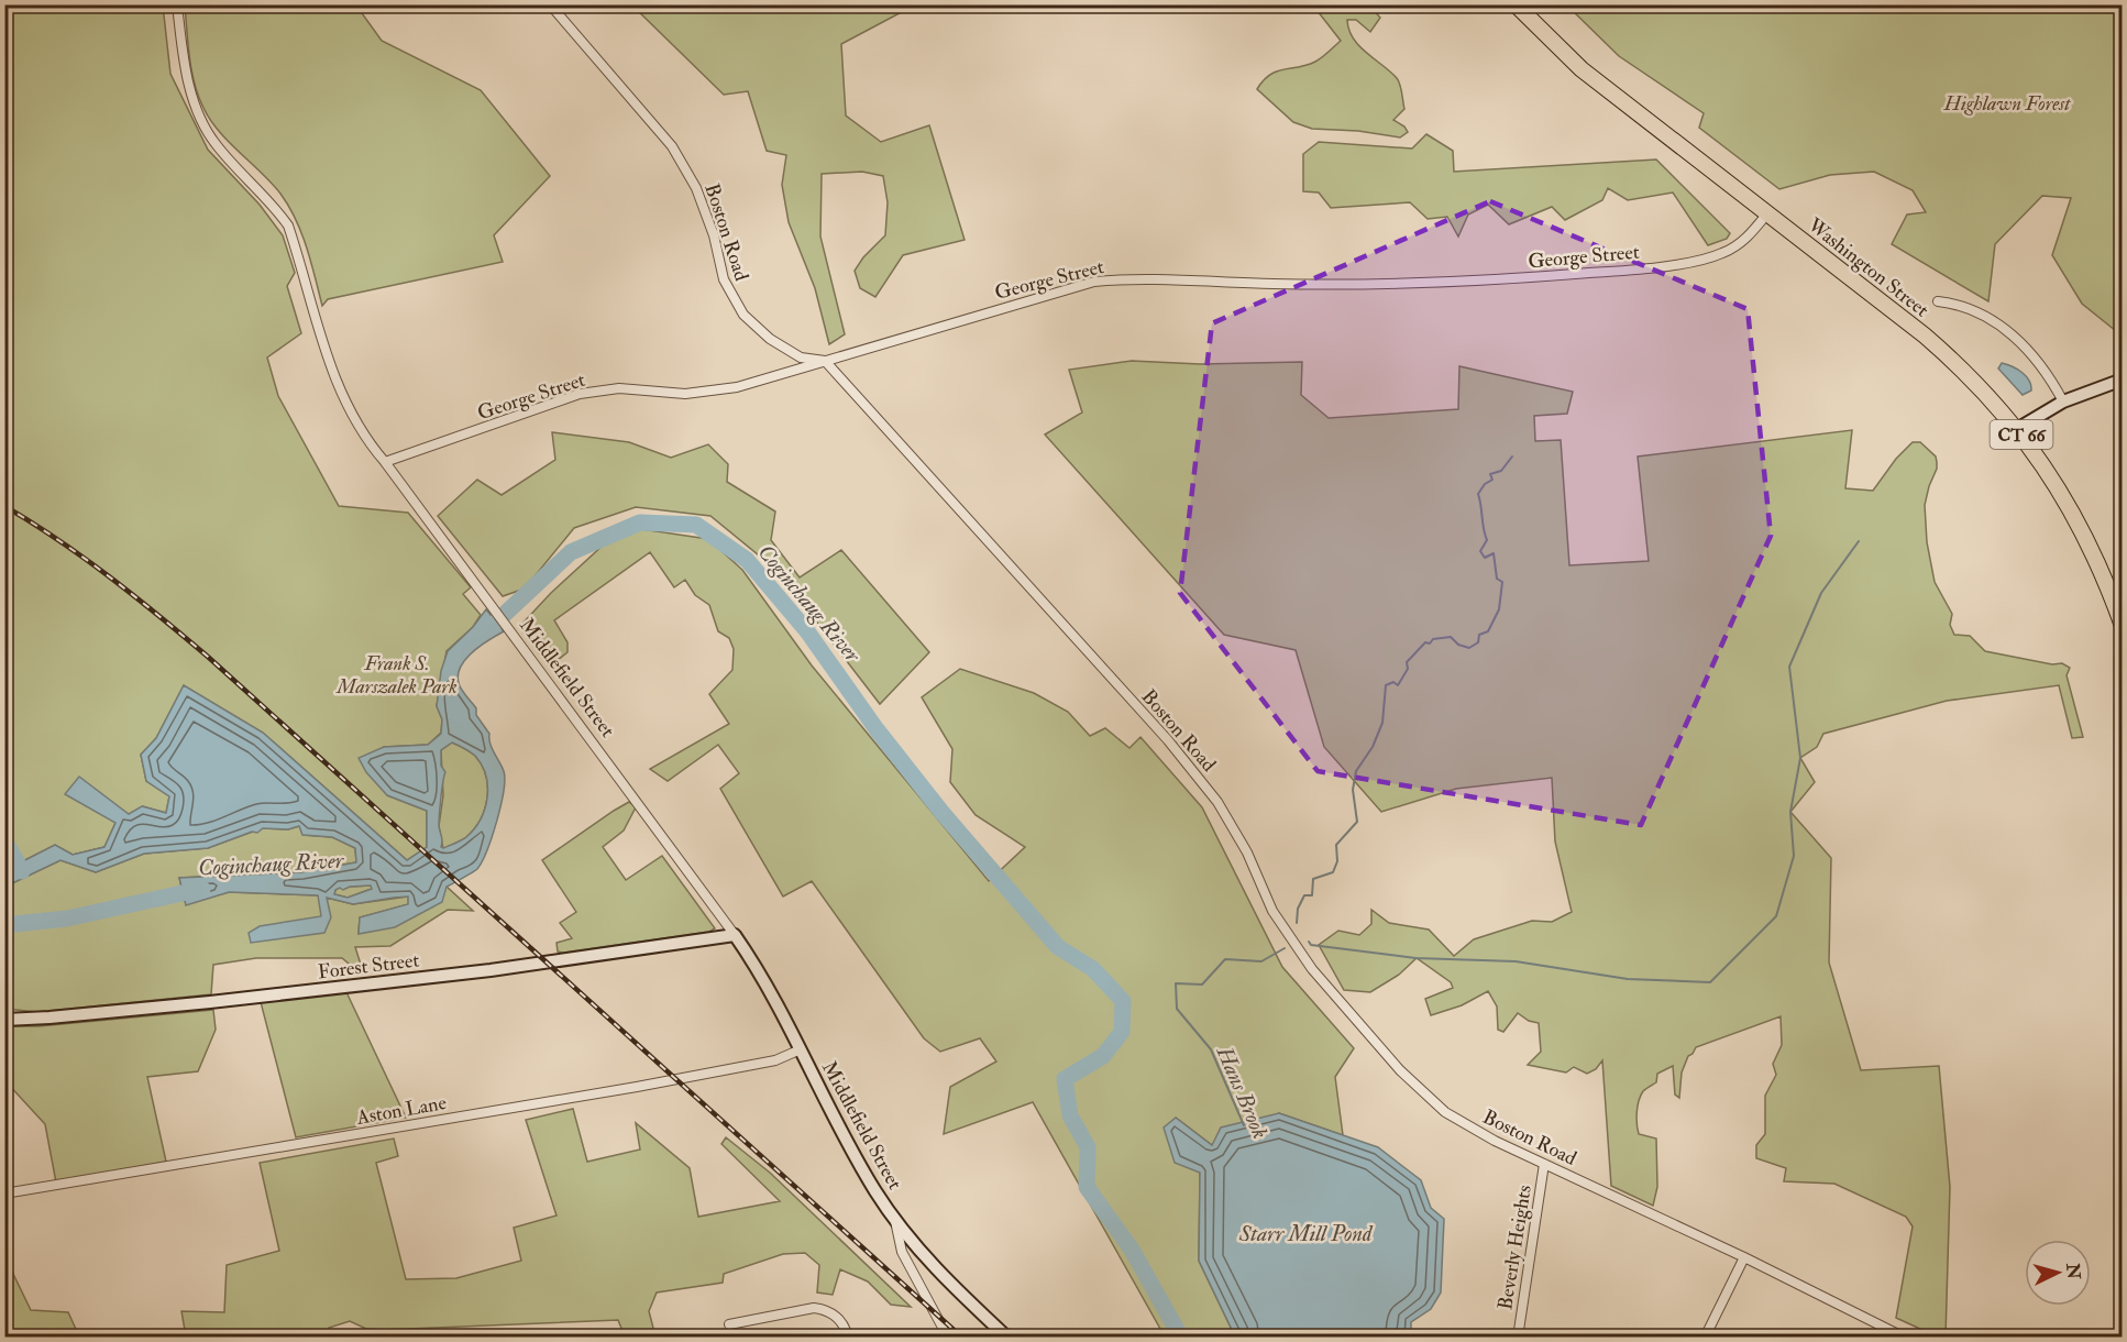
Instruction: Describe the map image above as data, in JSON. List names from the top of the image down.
{
  "streets": {
    "highway": ["Washington Street", "CT 66"],
    "main road": ["Middlefield Street", "Forest Street"],
    "street": [
      "Boston Road",
      "George Street",
      "Aston Lane",
      "Beverly Heights"
    ]
  },
  "crossings": [
    ["Boston Road", "George Street"],
    ["Boston Road", "Beverly Heights"],
    ["George Street", "Washington Street"],
    ["George Street", "Middlefield Street"],
    ["Middlefield Street", "Forest Street"],
    ["Middlefield Street", "Aston Lane"]
  ],
  "water": ["Coginchaug River", "Hans Brook", "Starr Mill Pond"],
  "parks": ["Highlawn Forest", "Frank S. Marszalek Park"],
  "north": "right"
}
